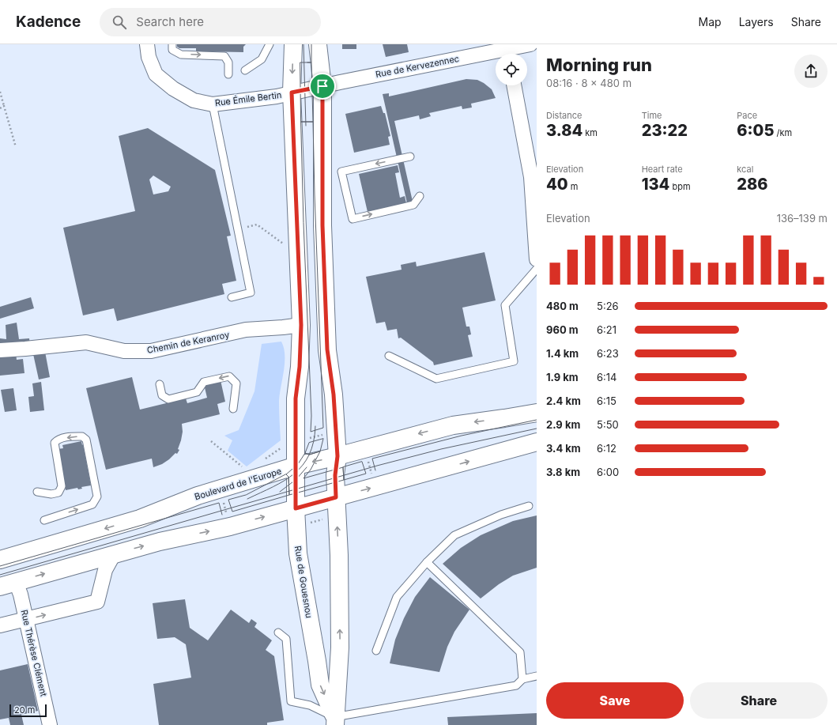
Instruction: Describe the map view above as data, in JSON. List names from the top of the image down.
{
  "streets": {
    "main road": ["Boulevard de l'Europe", "Rue de Gouesnou"],
    "street": [
      "Rue de Kervezennec",
      "Rue Émile Bertin",
      "Chemin de Keranroy",
      "Rue Thérèse Clément"
    ]
  },
  "crossings": [
    ["Rue de Kervezennec", "Rue Émile Bertin"],
    ["Rue de Kervezennec", "Rue de Gouesnou"],
    ["Rue Émile Bertin", "Rue de Gouesnou"],
    ["Chemin de Keranroy", "Rue de Gouesnou"],
    ["Boulevard de l'Europe", "Rue de Gouesnou"]
  ],
  "scale_bar": "20 m",
  "page": {
    "header": "Kadence",
    "search": "Search here",
    "nav": ["Map", "Layers", "Share"],
    "heading": ["Morning run", "08:16 · 8 × 480 m"],
    "stats": [
      ["Distance", "3.84 km"],
      ["Time", "23:22"],
      ["Pace", "6:05 /km"],
      ["Elevation", "40 m"],
      ["Heart rate", "134 bpm"],
      ["kcal", "286"]
    ],
    "chart": ["Elevation", "136–139 m"],
    "list": [
      {
        "name": "480 m",
        "note": "5:26"
      },
      {
        "name": "960 m",
        "note": "6:21"
      },
      {
        "name": "1.4 km",
        "note": "6:23"
      },
      {
        "name": "1.9 km",
        "note": "6:14"
      },
      {
        "name": "2.4 km",
        "note": "6:15"
      },
      {
        "name": "2.9 km",
        "note": "5:50"
      },
      {
        "name": "3.4 km",
        "note": "6:12"
      },
      {
        "name": "3.8 km",
        "note": "6:00"
      }
    ],
    "buttons": ["Save", "Share"],
    "scale": "20 m"
  }
}
